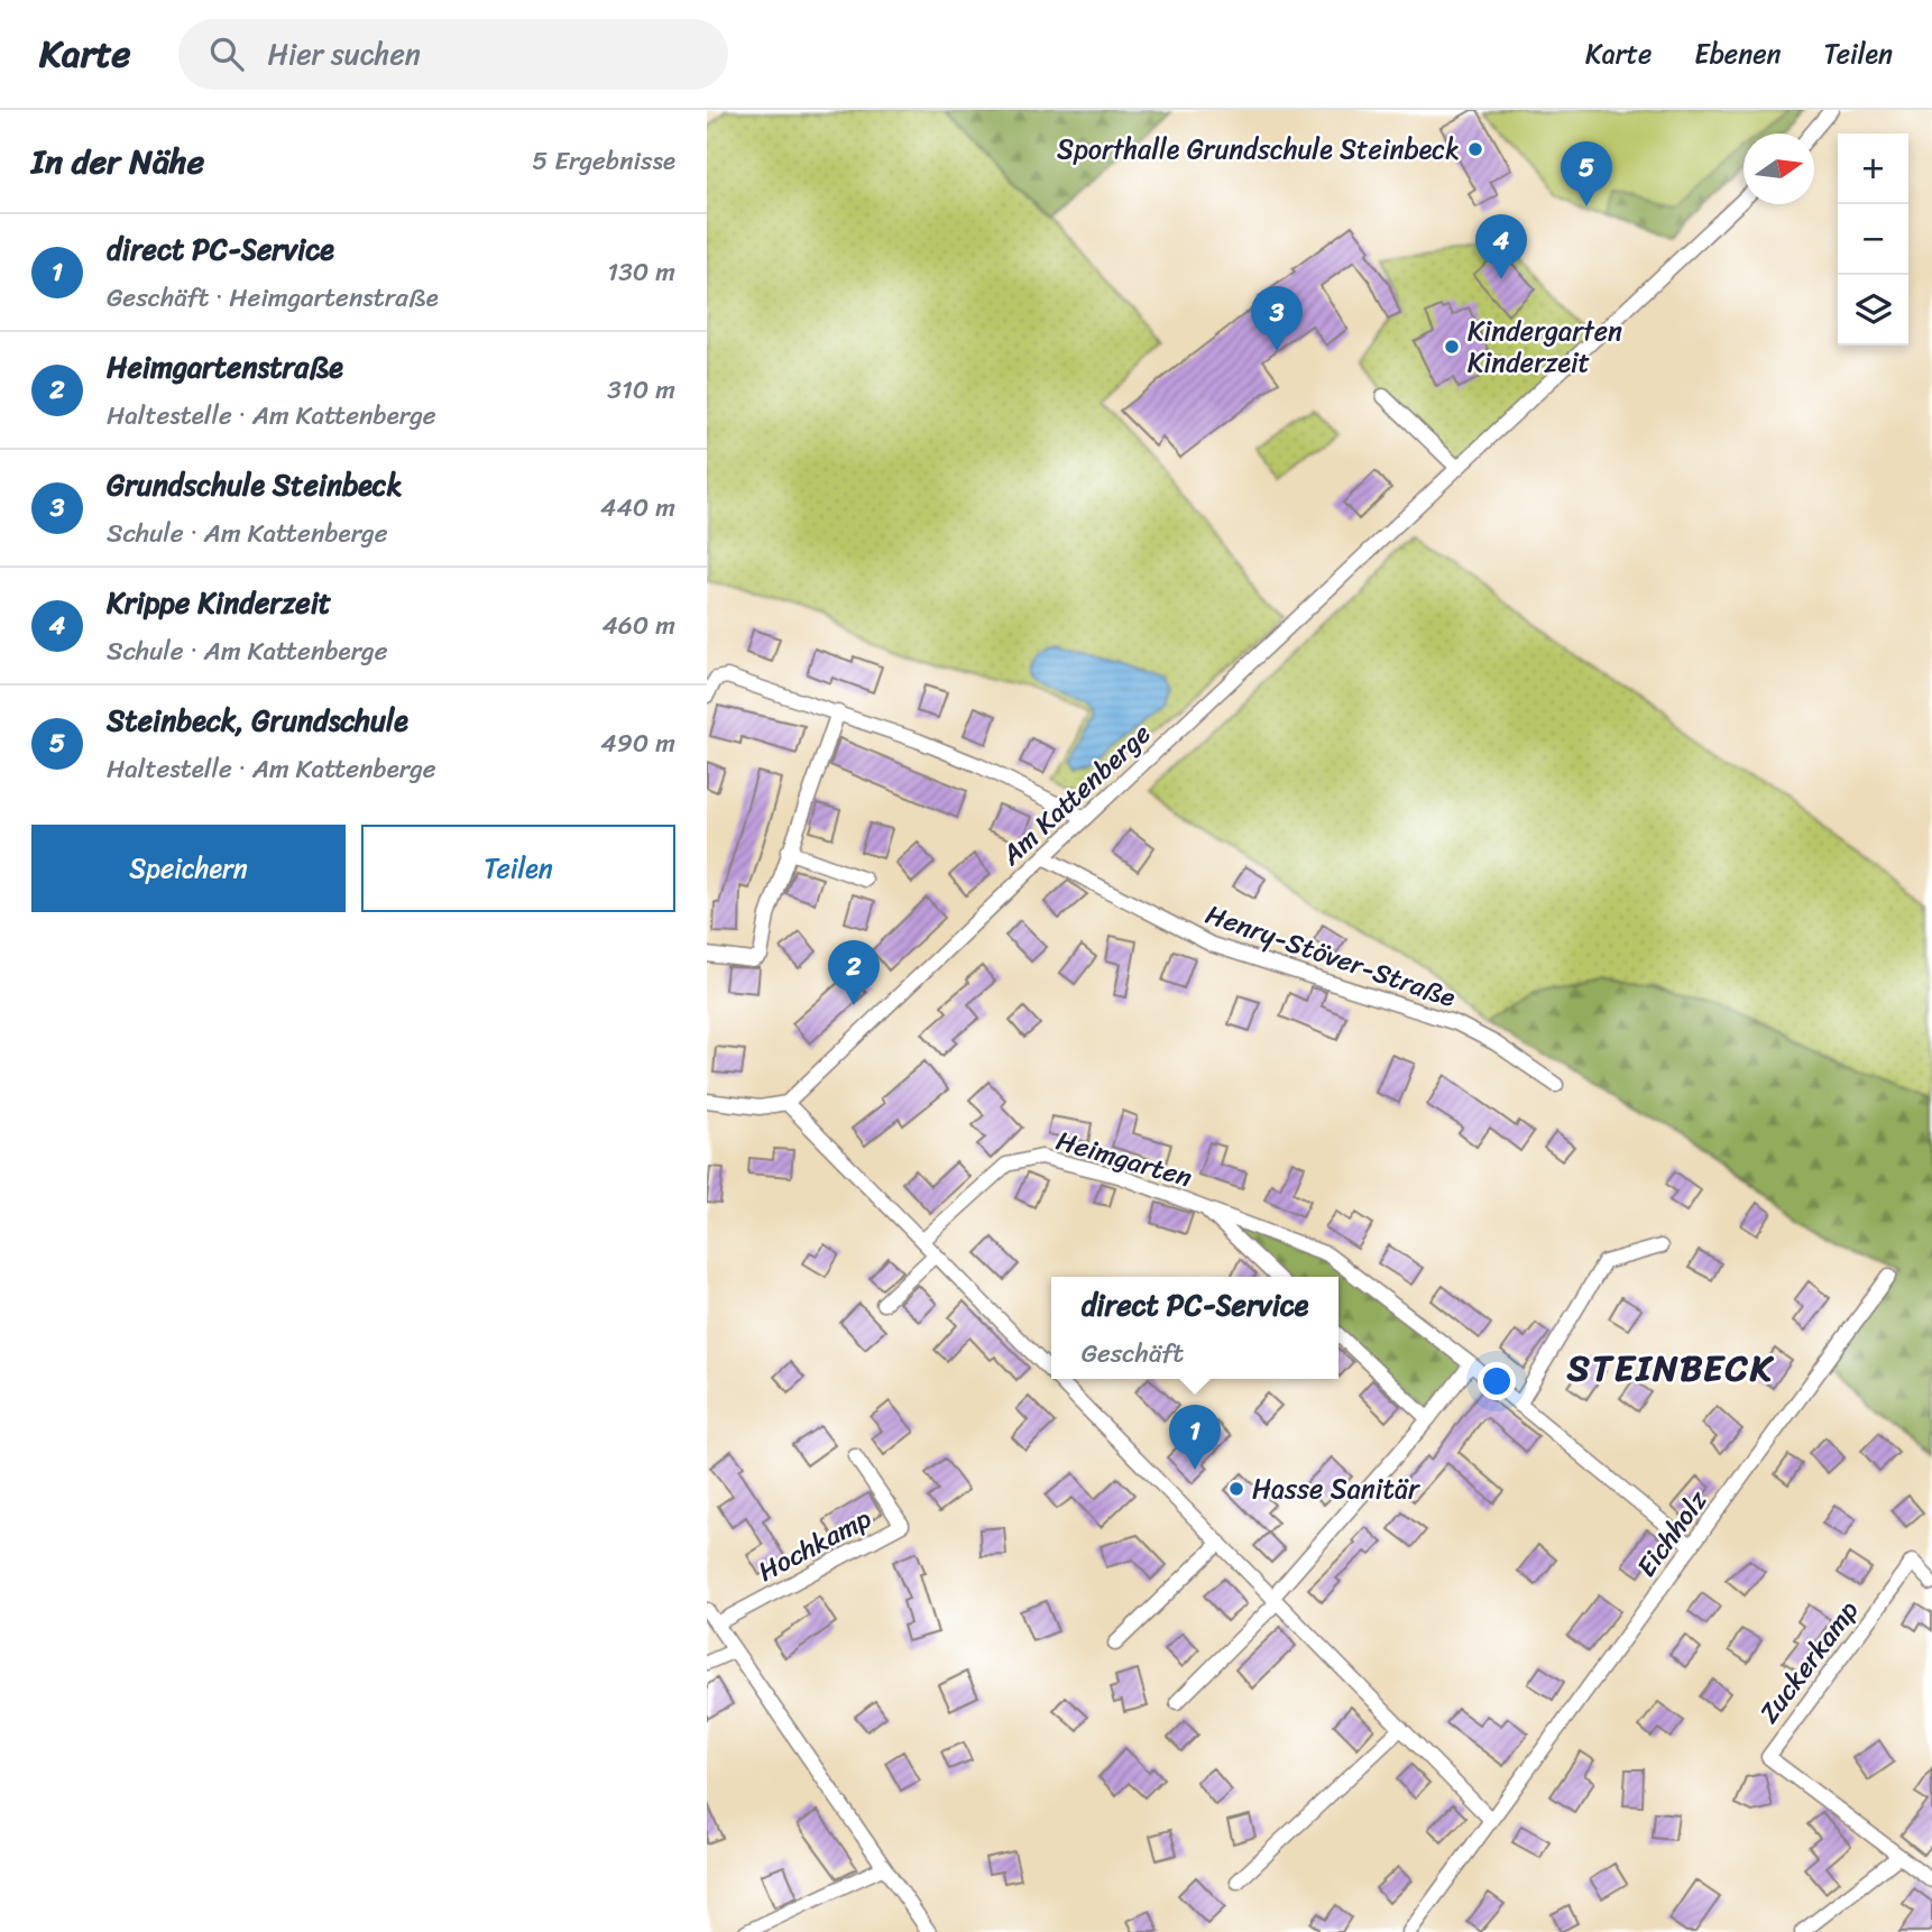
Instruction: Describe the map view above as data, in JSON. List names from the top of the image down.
{
  "streets": {
    "street": [
      "Am Kattenberge",
      "Henry-Stöver-Straße",
      "Heimgarten",
      "Eichholz",
      "Hochkamp",
      "Zuckerkamp"
    ]
  },
  "crossings": [
    ["Am Kattenberge", "Henry-Stöver-Straße"],
    ["Heimgarten", "Eichholz"]
  ],
  "districts": ["STEINBECK"],
  "places": ["Sporthalle Grundschule Steinbeck", "Kindergarten Kinderzeit", "Hasse Sanitär"],
  "north": "right",
  "page": {
    "header": "Karte",
    "search": "Hier suchen",
    "nav": ["Karte", "Ebenen", "Teilen"],
    "heading": ["In der Nähe", "5 Ergebnisse"],
    "map_buttons": ["+", "−"],
    "pins": [
      "5",
      "4",
      "3",
      "2",
      "1"
    ],
    "list": [
      {
        "mark": "1",
        "name": "direct PC-Service",
        "note": "Geschäft · Heimgartenstraße",
        "value": "130 m"
      },
      {
        "mark": "2",
        "name": "Heimgartenstraße",
        "note": "Haltestelle · Am Kattenberge",
        "value": "310 m"
      },
      {
        "mark": "3",
        "name": "Grundschule Steinbeck",
        "note": "Schule · Am Kattenberge",
        "value": "440 m"
      },
      {
        "mark": "4",
        "name": "Krippe Kinderzeit",
        "note": "Schule · Am Kattenberge",
        "value": "460 m"
      },
      {
        "mark": "5",
        "name": "Steinbeck, Grundschule",
        "note": "Haltestelle · Am Kattenberge",
        "value": "490 m"
      }
    ],
    "buttons": ["Speichern", "Teilen"],
    "popup": ["direct PC-Service", "Geschäft"]
  }
}
